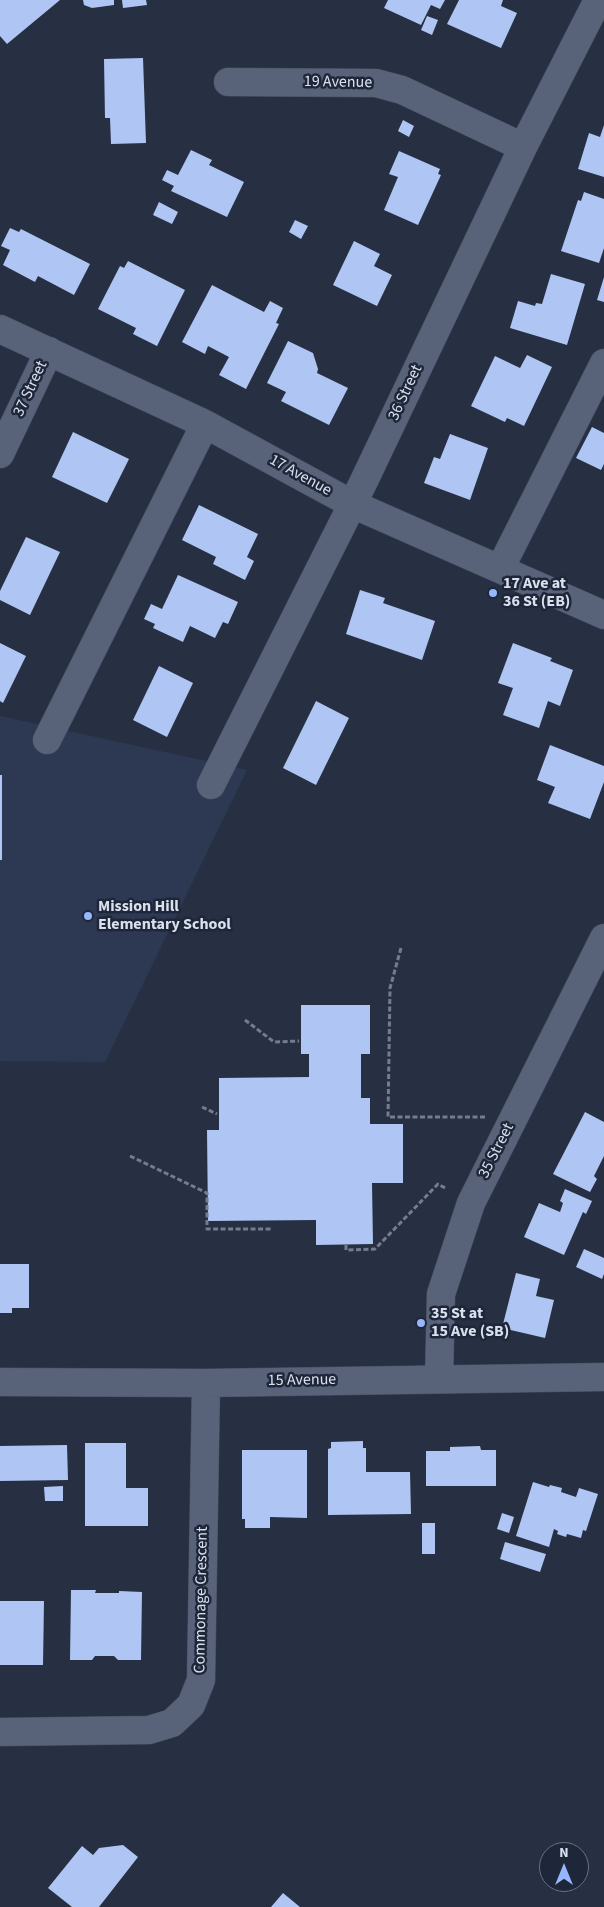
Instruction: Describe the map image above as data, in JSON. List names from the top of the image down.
{
  "streets": {
    "street": [
      "19 Avenue",
      "37 Street",
      "36 Street",
      "17 Avenue",
      "35 Street",
      "15 Avenue",
      "Commonage Crescent"
    ]
  },
  "crossings": [
    ["19 Avenue", "36 Street"],
    ["37 Street", "17 Avenue"],
    ["36 Street", "17 Avenue"],
    ["35 Street", "15 Avenue"],
    ["15 Avenue", "Commonage Crescent"]
  ],
  "places": ["17 Ave at 36 St (EB)", "Mission Hill Elementary School", "35 St at 15 Ave (SB)"],
  "north": "top"
}
